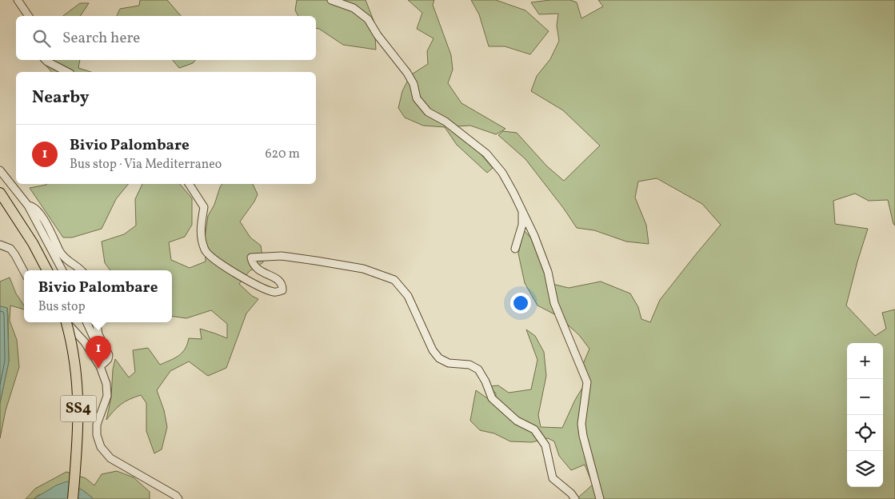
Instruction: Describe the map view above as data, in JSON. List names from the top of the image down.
{
  "streets": {
    "highway": ["SS4"]
  },
  "page": {
    "search": "Search here",
    "heading": "Nearby",
    "list": [
      {
        "mark": "1",
        "name": "Bivio Palombare",
        "note": "Bus stop · Via Mediterraneo",
        "value": "620 m"
      }
    ],
    "popup": ["Bivio Palombare", "Bus stop"],
    "pins": "1",
    "map_buttons": ["+", "−"]
  }
}
